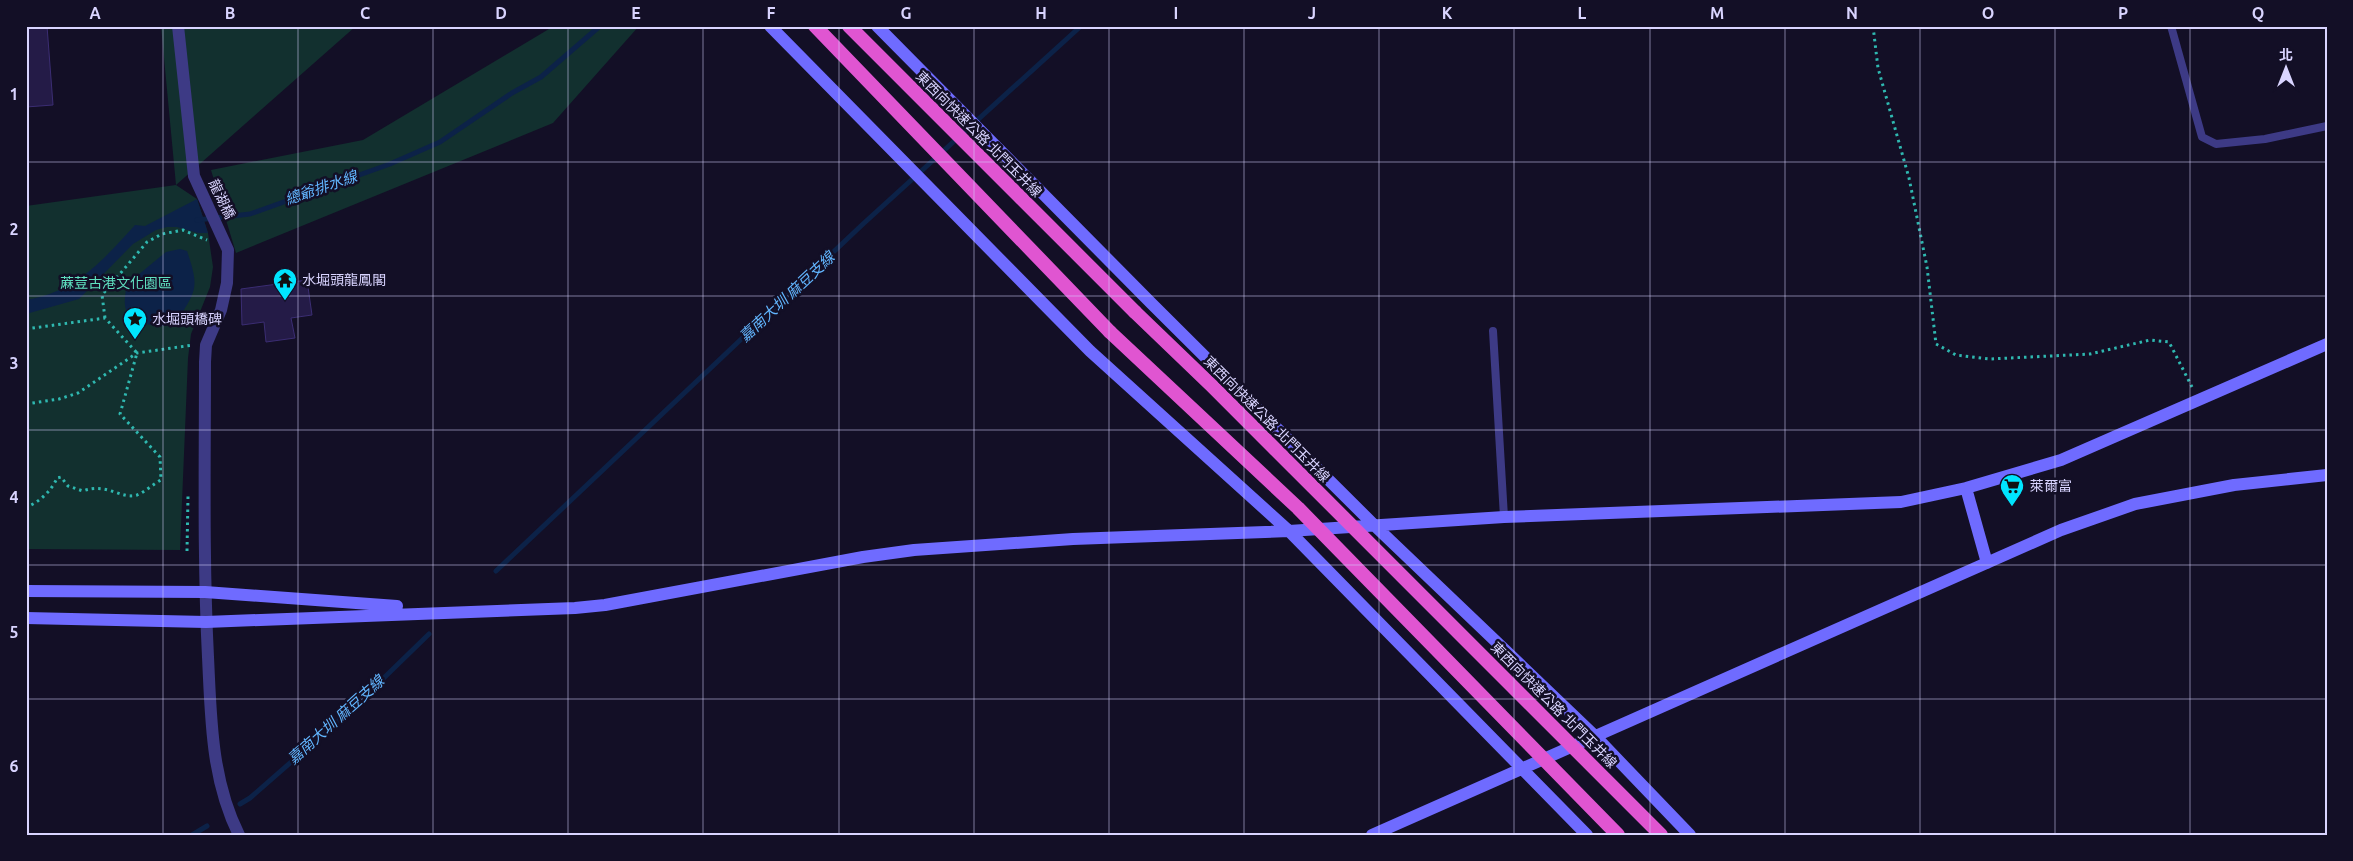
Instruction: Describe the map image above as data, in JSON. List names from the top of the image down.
{
  "streets": {
    "highway": ["東西向快速公路 北門玉井線"],
    "street": ["龍湖橋"]
  },
  "water": ["總爺排水線", "嘉南大圳 麻豆支線"],
  "parks": ["蔴荳古港文化園區"],
  "places": {
    "temple": ["水堀頭龍鳳閣"],
    "place": ["水堀頭橋碑"],
    "supermarket": ["萊爾富"]
  },
  "north": "top",
  "grid": {
    "columns": [
      "A",
      "B",
      "C",
      "D",
      "E",
      "F",
      "G",
      "H",
      "I",
      "J",
      "K",
      "L",
      "M",
      "N",
      "O",
      "P",
      "Q"
    ],
    "rows": [
      "1",
      "2",
      "3",
      "4",
      "5",
      "6"
    ]
  }
}
